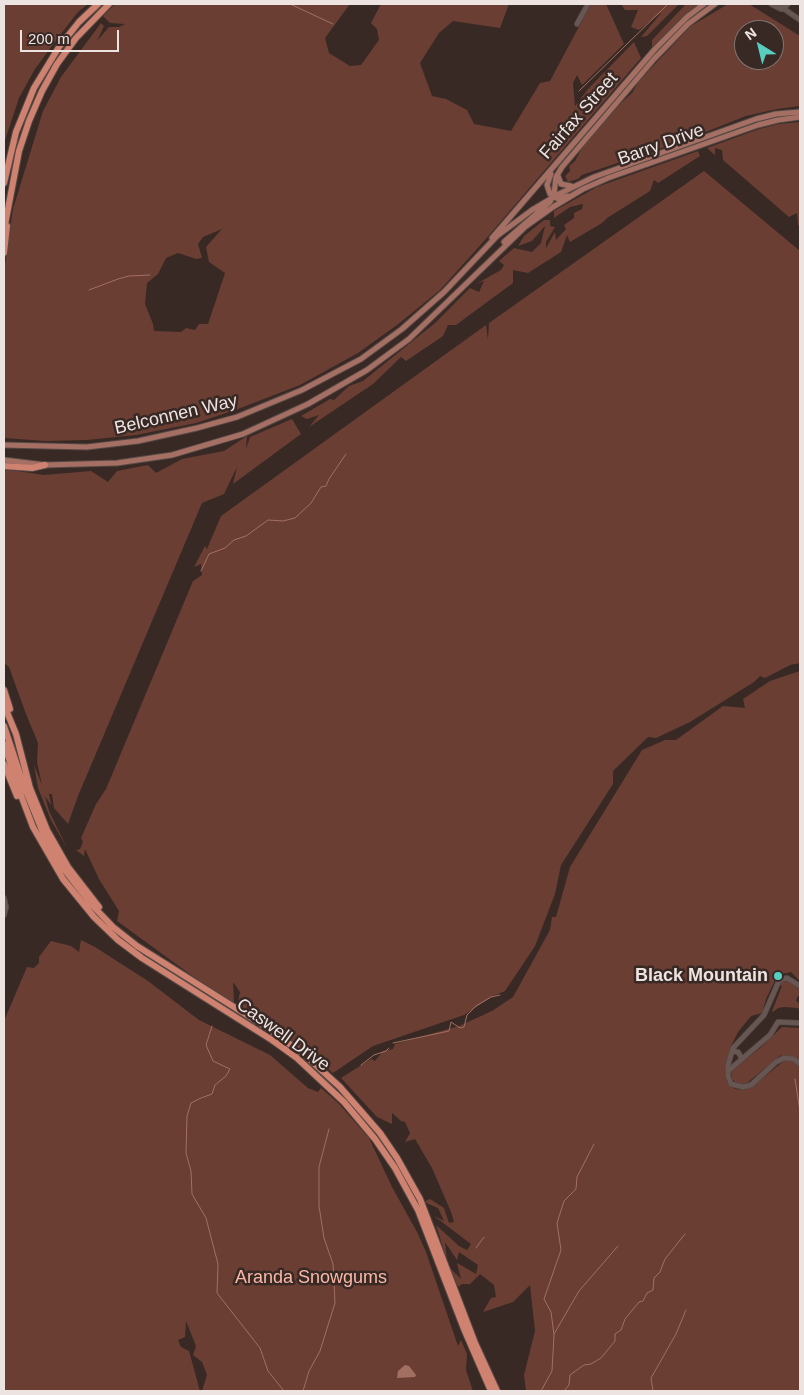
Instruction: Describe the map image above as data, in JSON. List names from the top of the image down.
{
  "streets": {
    "highway": ["Caswell Drive"],
    "main road": ["Fairfax Street", "Barry Drive", "Belconnen Way"]
  },
  "crossings": [
    ["Fairfax Street", "Barry Drive"],
    ["Fairfax Street", "Belconnen Way"],
    ["Barry Drive", "Belconnen Way"]
  ],
  "parks": ["Aranda Snowgums"],
  "places": ["Black Mountain"],
  "scale_bar": "200 m",
  "north": "top left"
}
